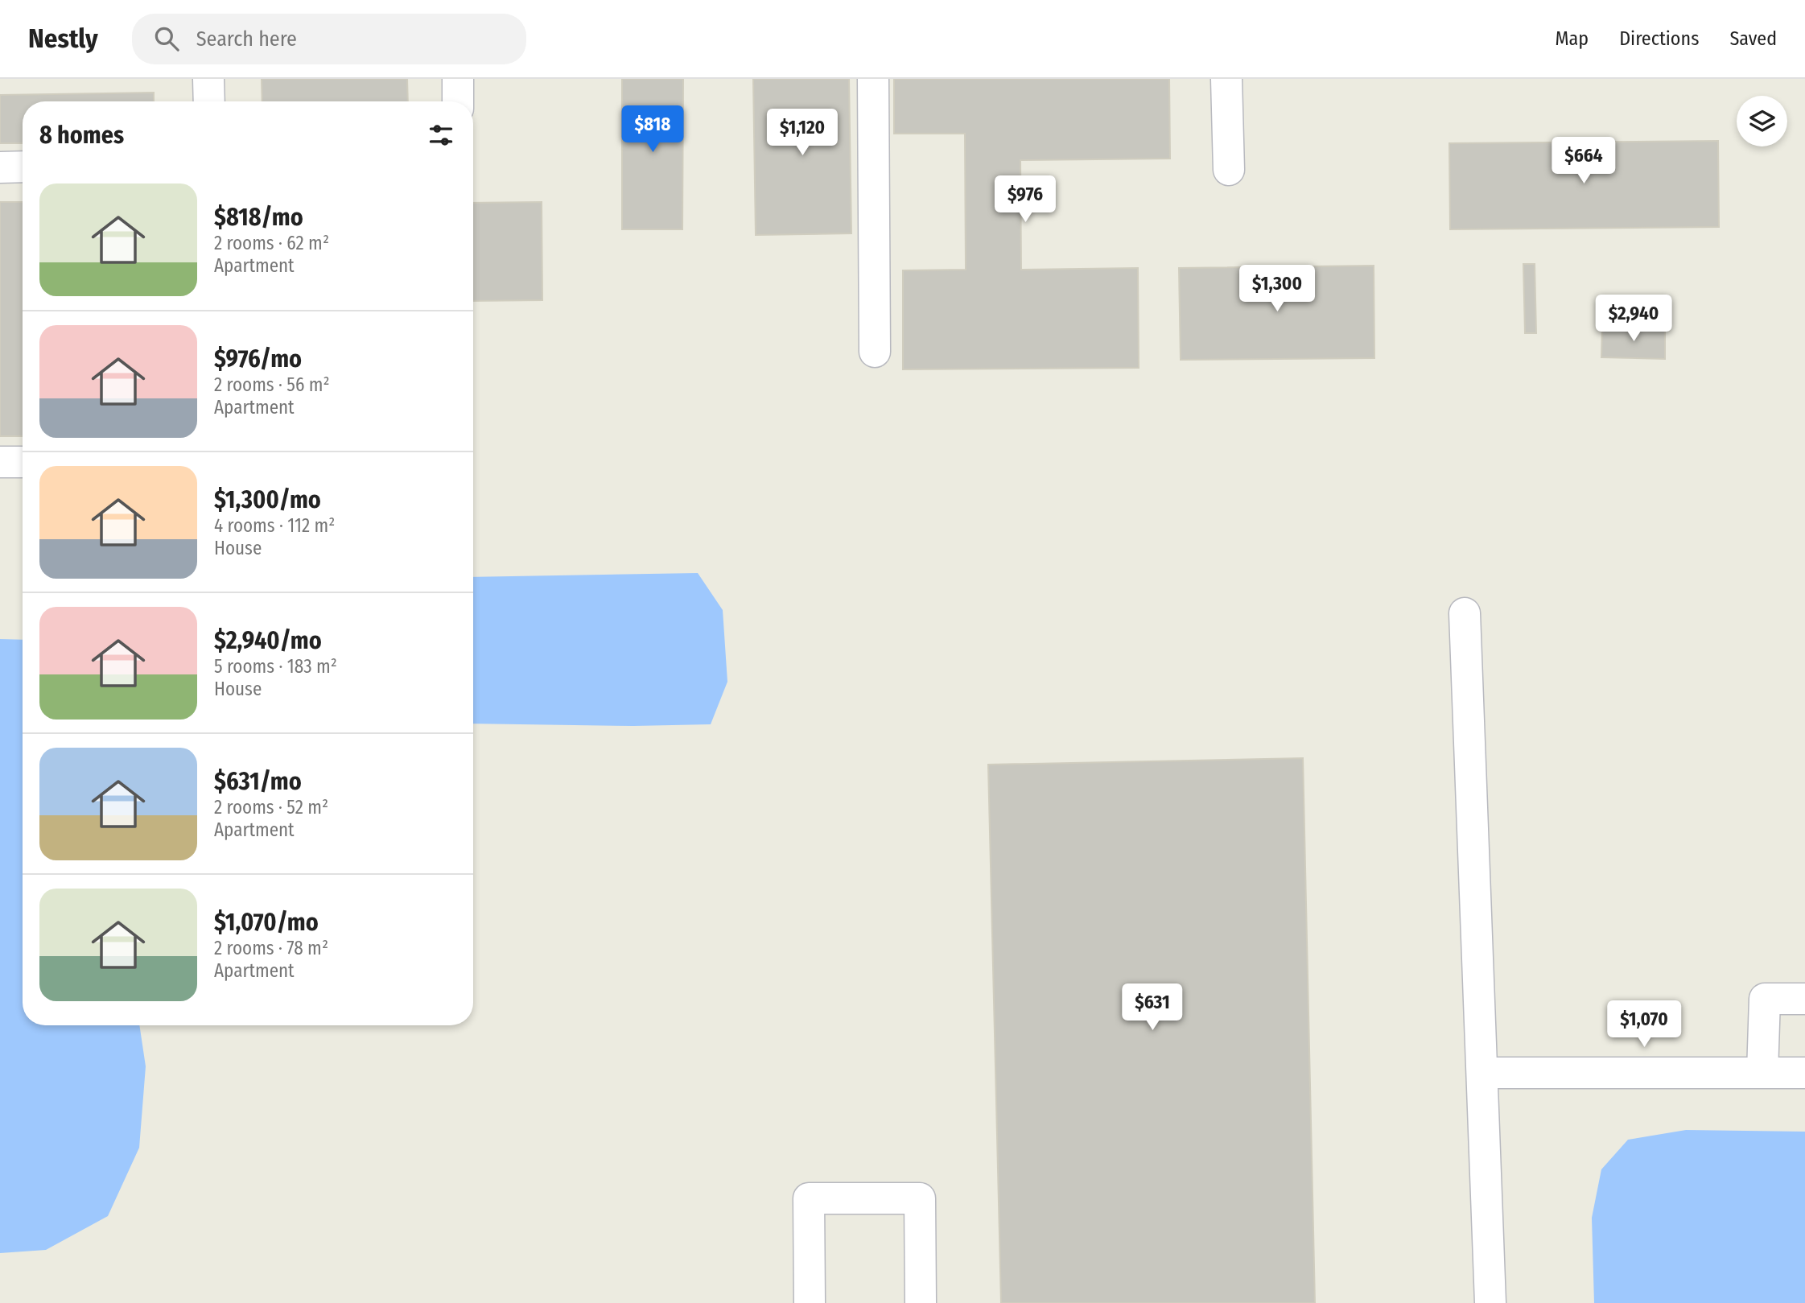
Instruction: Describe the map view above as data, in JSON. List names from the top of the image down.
{
  "page": {
    "header": "Nestly",
    "search": "Search here",
    "nav": ["Map", "Directions", "Saved"],
    "heading": "8 homes",
    "price": [
      "$818",
      "$1,120",
      "$664",
      "$976",
      "$1,300",
      "$2,940",
      "$631",
      "$1,070"
    ],
    "list": [
      {
        "name": "$818/mo",
        "note": "2 rooms · 62 m² · Apartment"
      },
      {
        "name": "$976/mo",
        "note": "2 rooms · 56 m² · Apartment"
      },
      {
        "name": "$1,300/mo",
        "note": "4 rooms · 112 m² · House"
      },
      {
        "name": "$2,940/mo",
        "note": "5 rooms · 183 m² · House"
      },
      {
        "name": "$631/mo",
        "note": "2 rooms · 52 m² · Apartment"
      },
      {
        "name": "$1,070/mo",
        "note": "2 rooms · 78 m² · Apartment"
      }
    ]
  }
}
